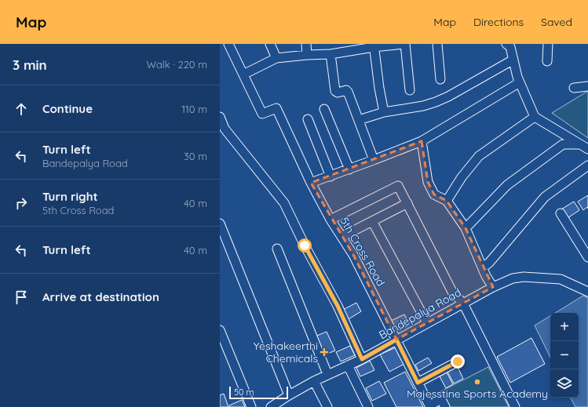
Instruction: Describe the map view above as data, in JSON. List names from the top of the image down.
{
  "streets": {
    "street": ["5th Cross Road", "Bandepalya Road"]
  },
  "crossings": [
    ["5th Cross Road", "Bandepalya Road"]
  ],
  "places": {
    "health": ["Yeshakeerthi Chemicals"],
    "other": ["Majesstine Sports Academy"]
  },
  "scale_bar": "50 m",
  "page": {
    "header": "Map",
    "nav": ["Map", "Directions", "Saved"],
    "heading": ["3 min", "Walk · 220 m"],
    "list": [
      ["Continue", "110 m"],
      ["Turn left", "Bandepalya Road", "30 m"],
      ["Turn right", "5th Cross Road", "40 m"],
      ["Turn left", "40 m"],
      "Arrive at destination"
    ],
    "map_buttons": ["+", "−"],
    "scale": "50 m"
  }
}
